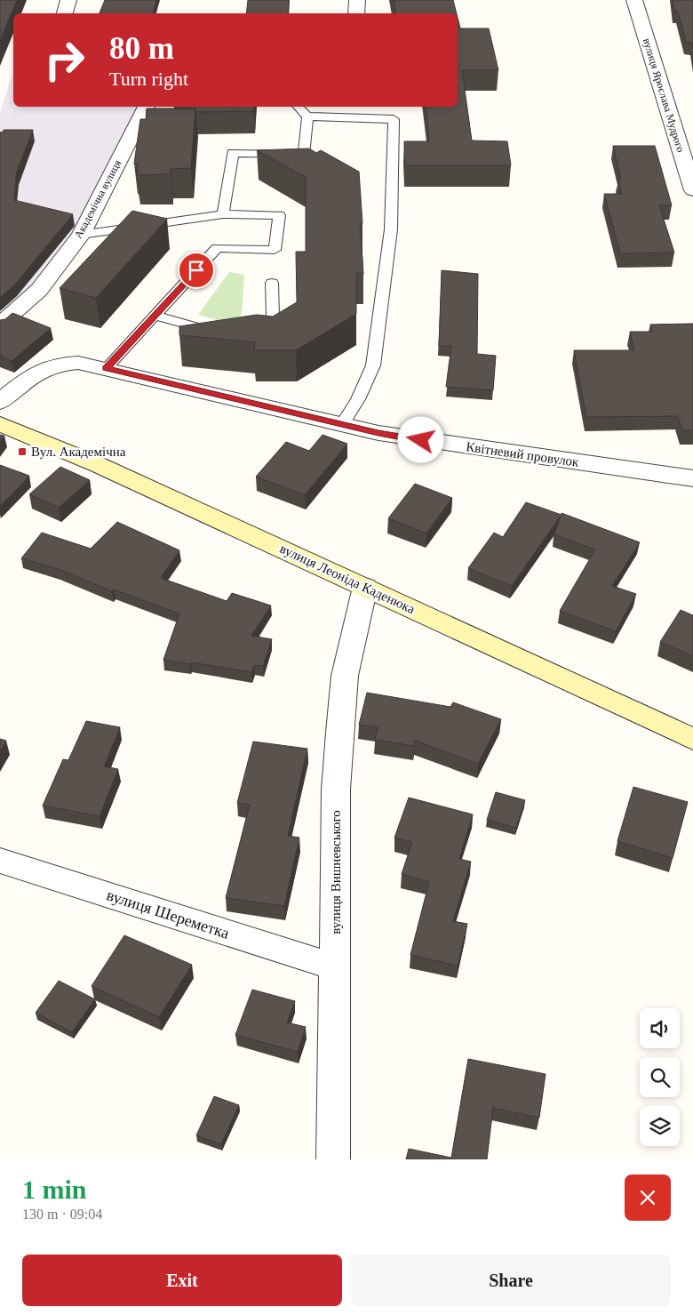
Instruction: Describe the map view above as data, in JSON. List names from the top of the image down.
{
  "streets": {
    "street": [
      "вулиця Ярослава Мудрого",
      "Академічна вулиця",
      "Квітневий провулок",
      "вулиця Леоніда Каденюка",
      "вулиця Вишневського",
      "вулиця Шереметка"
    ]
  },
  "crossings": [
    ["вулиця Леоніда Каденюка", "вулиця Вишневського"],
    ["вулиця Вишневського", "вулиця Шереметка"]
  ],
  "places": {
    "transit": ["Вул. Академічна"]
  },
  "page": {
    "turn": ["80 m", "Turn right"],
    "heading": ["1 min", "130 m · 09:04"],
    "buttons": ["Exit", "Share"]
  }
}
